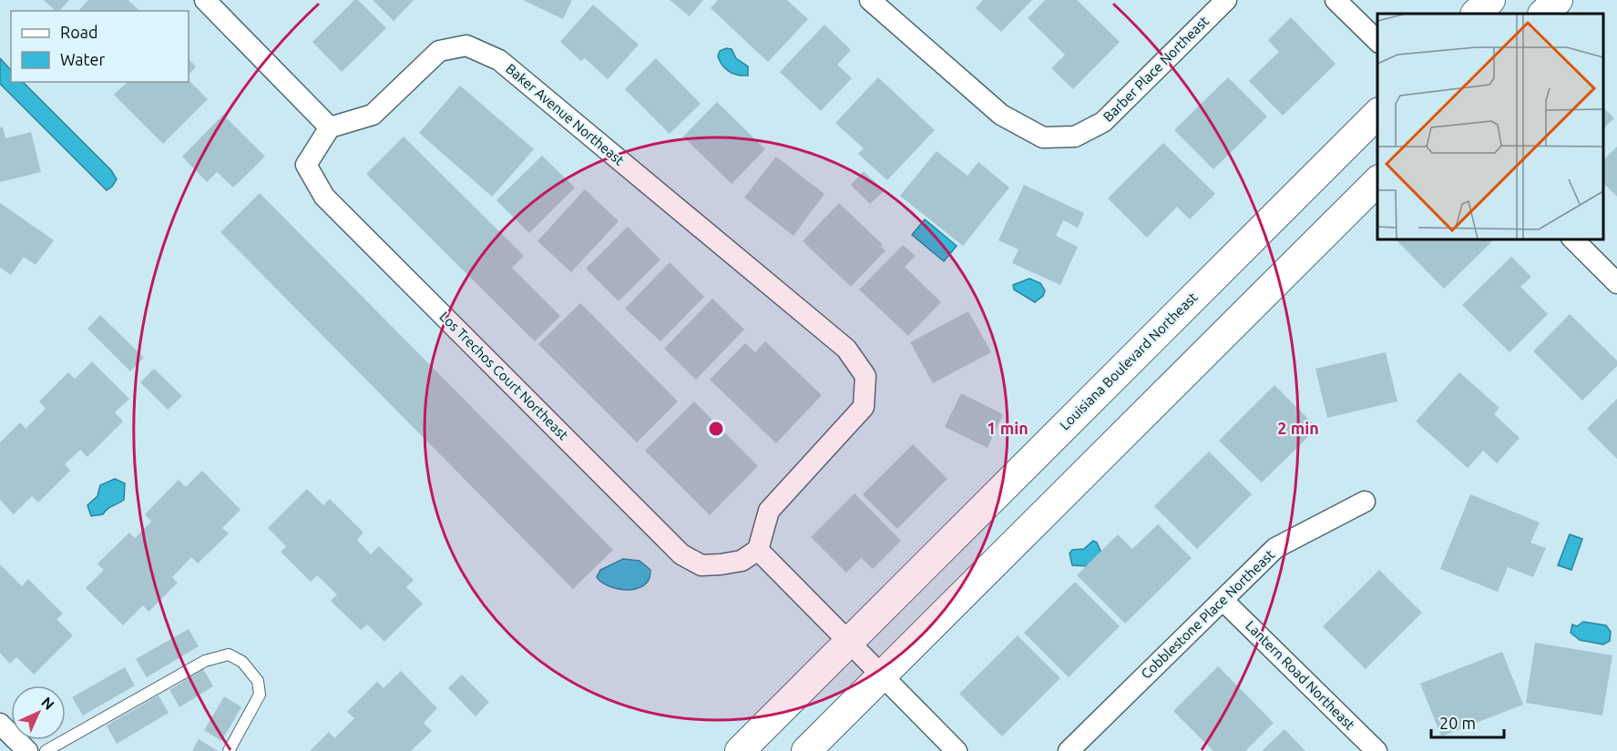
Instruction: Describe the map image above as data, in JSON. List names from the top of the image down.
{
  "streets": {
    "street": [
      "Barber Place Northeast",
      "Baker Avenue Northeast",
      "Louisiana Boulevard Northeast",
      "Los Trechos Court Northeast",
      "Cobblestone Place Northeast",
      "Lantern Road Northeast"
    ]
  },
  "crossings": [
    ["Baker Avenue Northeast", "Los Trechos Court Northeast"],
    ["Cobblestone Place Northeast", "Lantern Road Northeast"]
  ],
  "legend": ["Road", "Water"],
  "scale_bar": "20 m",
  "north": "top right",
  "rings": ["1 min", "2 min"]
}
